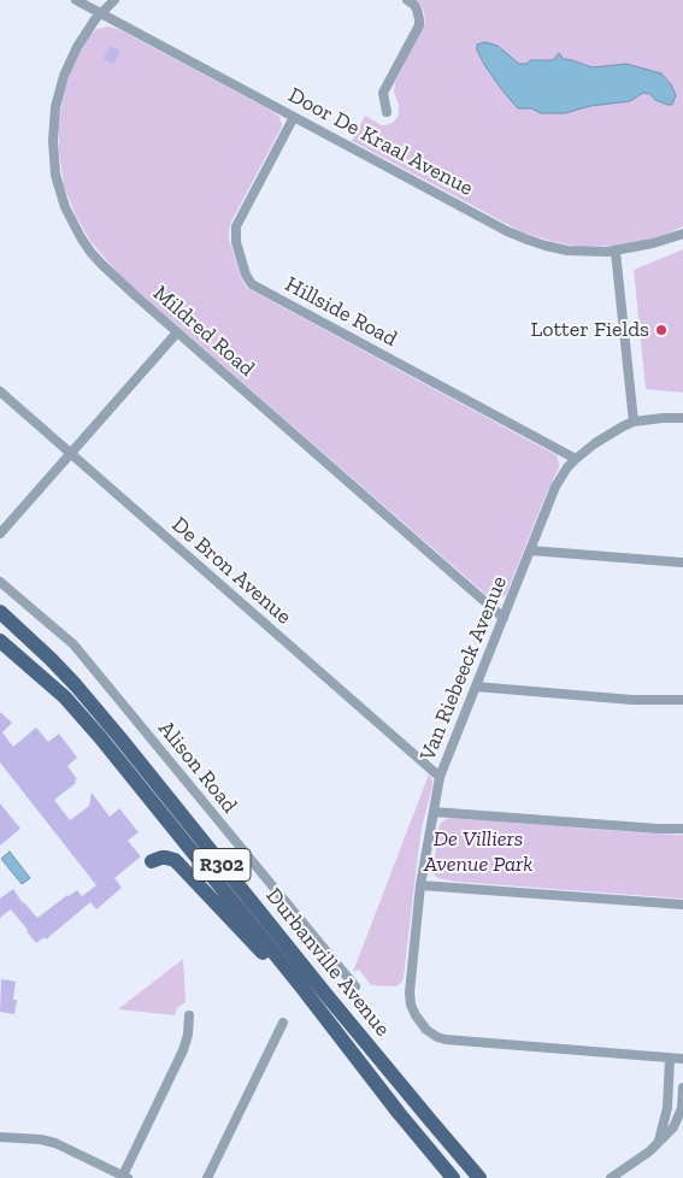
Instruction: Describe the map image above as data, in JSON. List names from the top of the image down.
{
  "streets": {
    "main road": ["R302", "Durbanville Avenue"],
    "street": [
      "Door De Kraal Avenue",
      "Hillside Road",
      "Mildred Road",
      "De Bron Avenue",
      "Van Riebeeck Avenue",
      "Alison Road"
    ]
  },
  "crossings": [
    ["Door De Kraal Avenue", "Hillside Road"],
    ["Door De Kraal Avenue", "Mildred Road"],
    ["Hillside Road", "Van Riebeeck Avenue"],
    ["Mildred Road", "Van Riebeeck Avenue"],
    ["De Bron Avenue", "Van Riebeeck Avenue"]
  ],
  "parks": ["De Villiers Avenue Park"],
  "places": ["Lotter Fields"]
}
